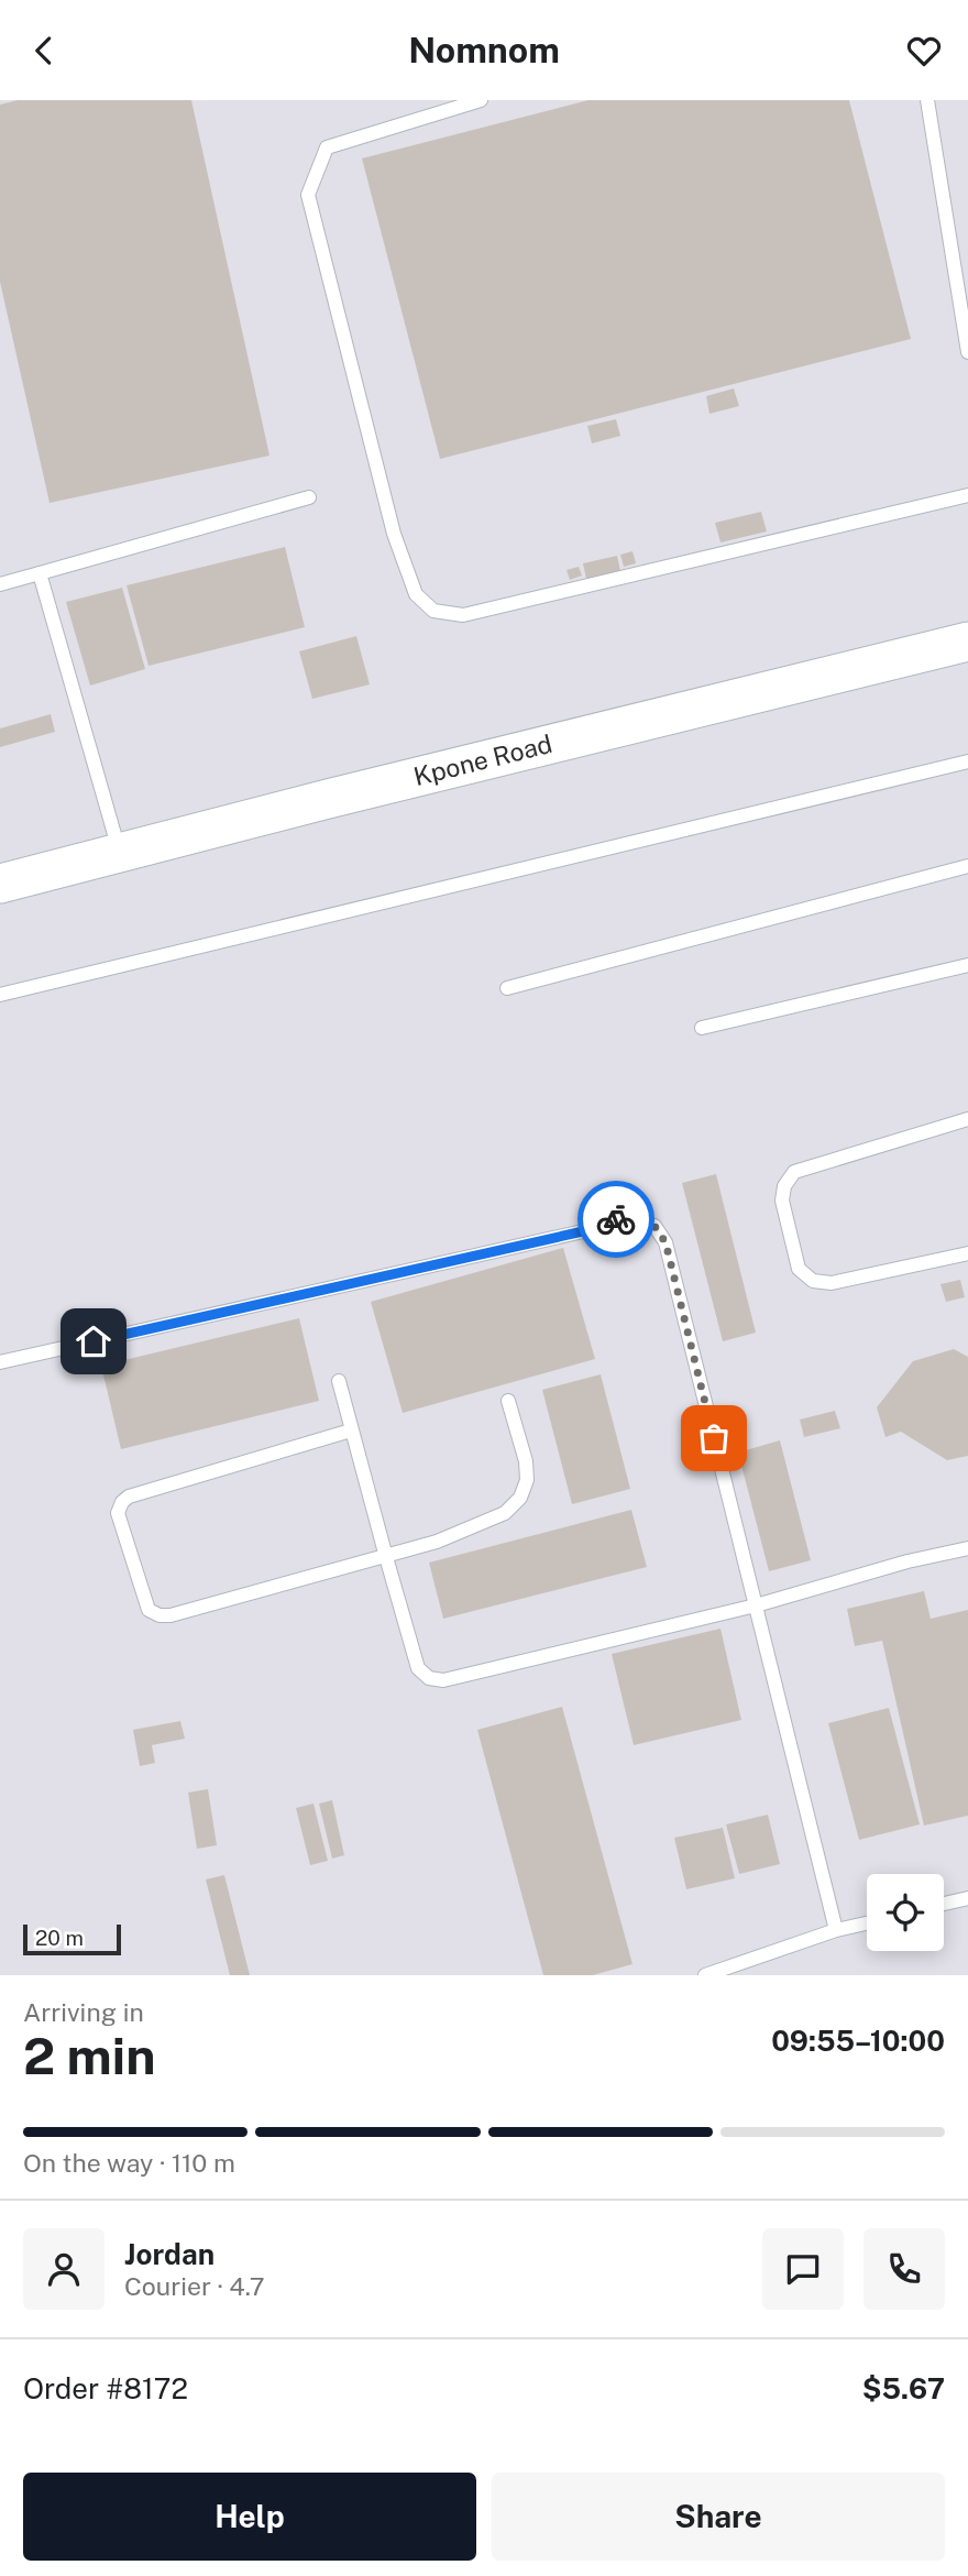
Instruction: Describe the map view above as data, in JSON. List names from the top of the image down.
{
  "streets": {
    "main road": ["Kpone Road"]
  },
  "scale_bar": "20 m",
  "page": {
    "header": "Nomnom",
    "scale": "20 m",
    "heading": ["2 min", "Arriving in", "09:55–10:00"],
    "panel": [
      "Jordan",
      "Courier · 4.7",
      "Order #8172",
      "$5.67"
    ],
    "bar": "On the way · 110 m",
    "buttons": ["Help", "Share"]
  }
}
